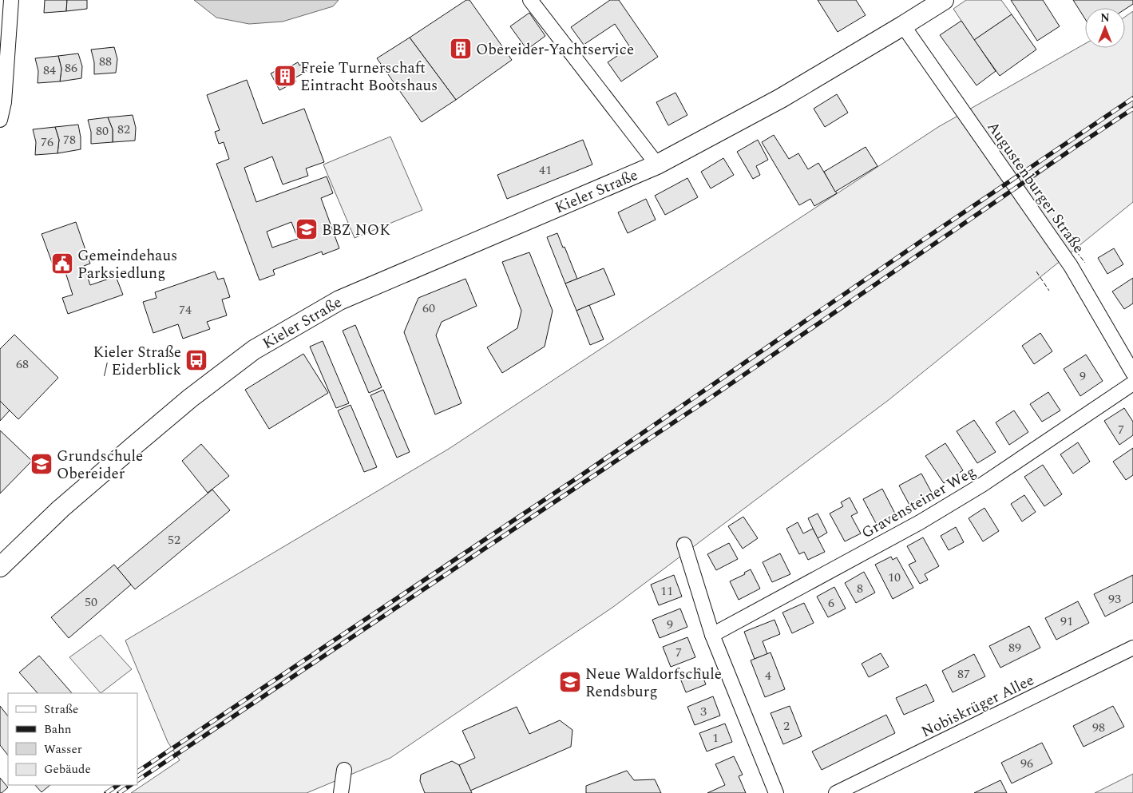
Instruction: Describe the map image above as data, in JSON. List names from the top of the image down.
{
  "streets": {
    "main road": ["Kieler Straße"],
    "street": ["Augustenburger Straße", "Gravensteiner Weg", "Nobiskrüger Allee"]
  },
  "crossings": [
    ["Augustenburger Straße", "Kieler Straße"]
  ],
  "places": {
    "building": ["Obereider-Yachtservice", "Freie Turnerschaft Eintracht Bootshaus"],
    "school or university": ["BBZ NOK", "Grundschule Obereider", "Neue Waldorfschule Rendsburg"],
    "public building": ["Gemeindehaus Parksiedlung"],
    "bus stop": ["Kieler Straße / Eiderblick"]
  },
  "house_numbers": [
    "88",
    "86",
    "84",
    "82",
    "80",
    "78",
    "76",
    "41",
    "60",
    "74",
    "68",
    "9",
    "7",
    "52",
    "10",
    "8",
    "11",
    "93",
    "50",
    "6",
    "91",
    "9",
    "89",
    "7",
    "87",
    "4",
    "3",
    "2",
    "98",
    "1",
    "96"
  ],
  "legend": [
    "Straße",
    "Bahn",
    "Wasser",
    "Gebäude"
  ],
  "north": "top"
}
